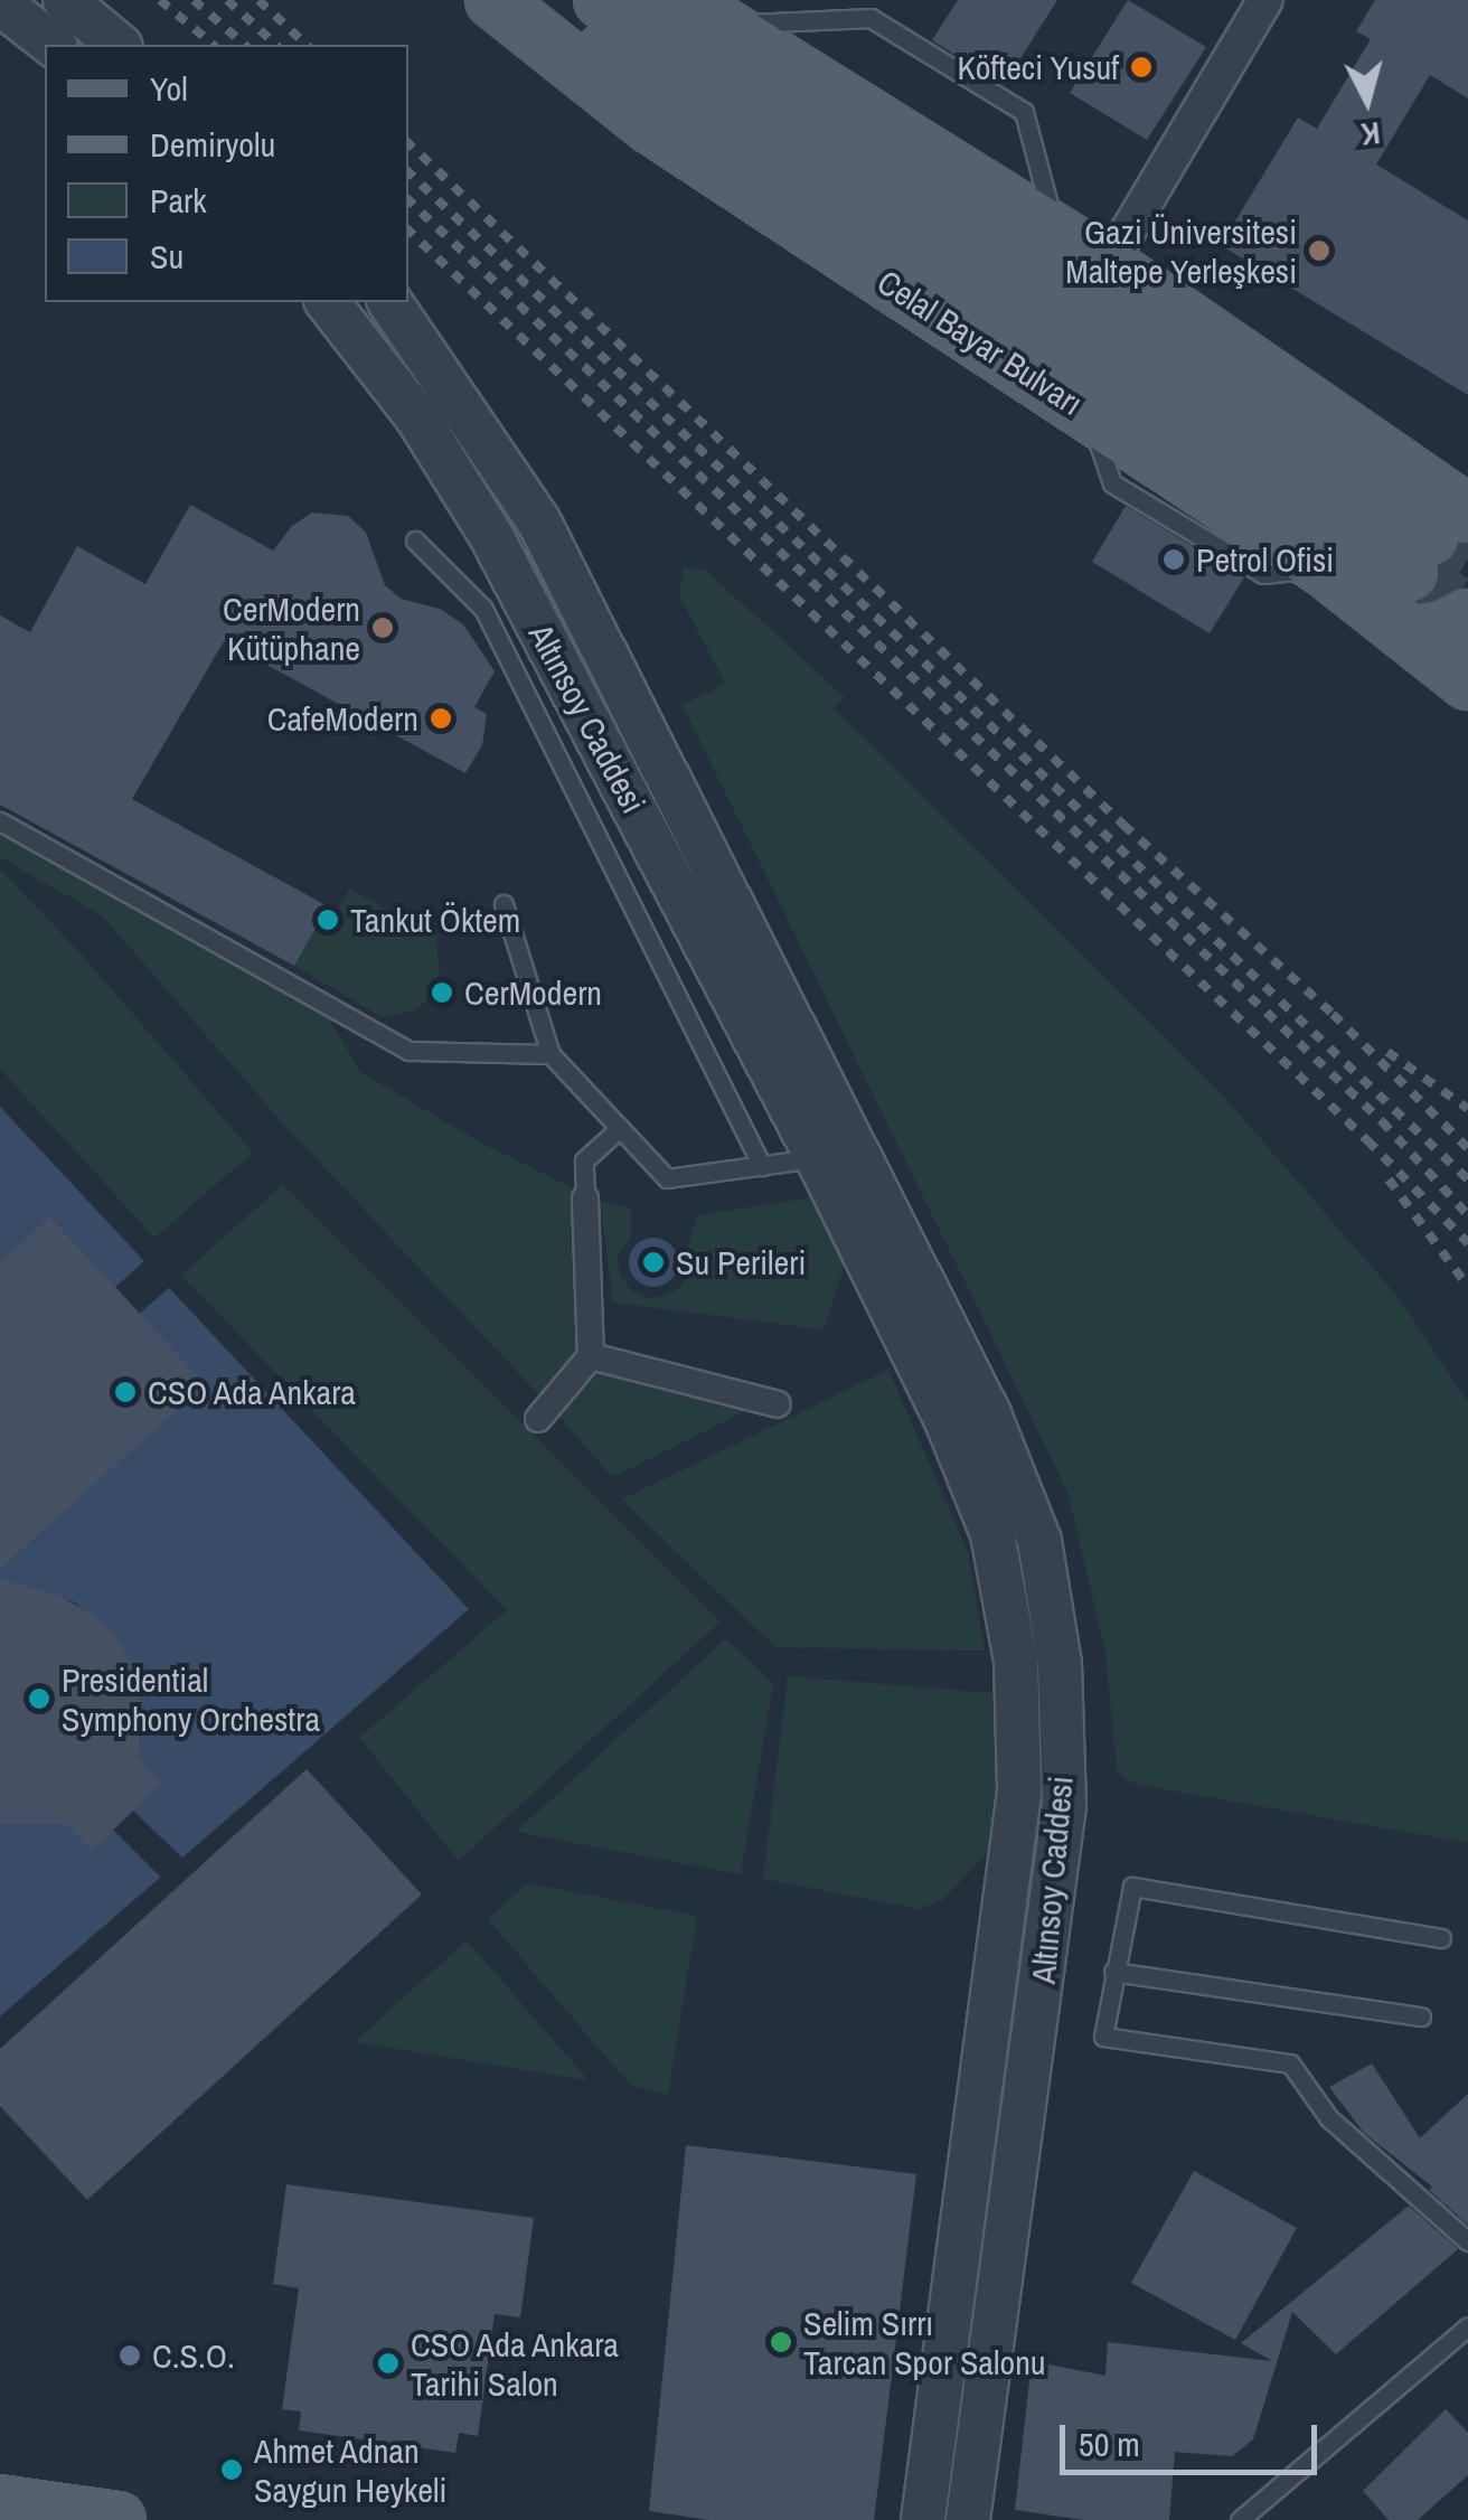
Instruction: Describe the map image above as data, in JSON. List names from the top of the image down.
{
  "streets": {
    "main road": ["Celal Bayar Bulvarı"],
    "street": ["Altınsoy Caddesi"]
  },
  "places": [
    "Köfteci Yusuf",
    "Gazi Üniversitesi Maltepe Yerleşkesi",
    "Petrol Ofisi",
    "CerModern Kütüphane",
    "CafeModern",
    "Tankut Öktem",
    "CerModern",
    "Su Perileri",
    "CSO Ada Ankara",
    "Presidential Symphony Orchestra",
    "Selim Sırrı Tarcan Spor Salonu",
    "C.S.O.",
    "CSO Ada Ankara Tarihi Salon",
    "Ahmet Adnan Saygun Heykeli"
  ],
  "legend": [
    "Yol",
    "Demiryolu",
    "Park",
    "Su"
  ],
  "scale_bar": "50 m",
  "north": "bottom"
}
